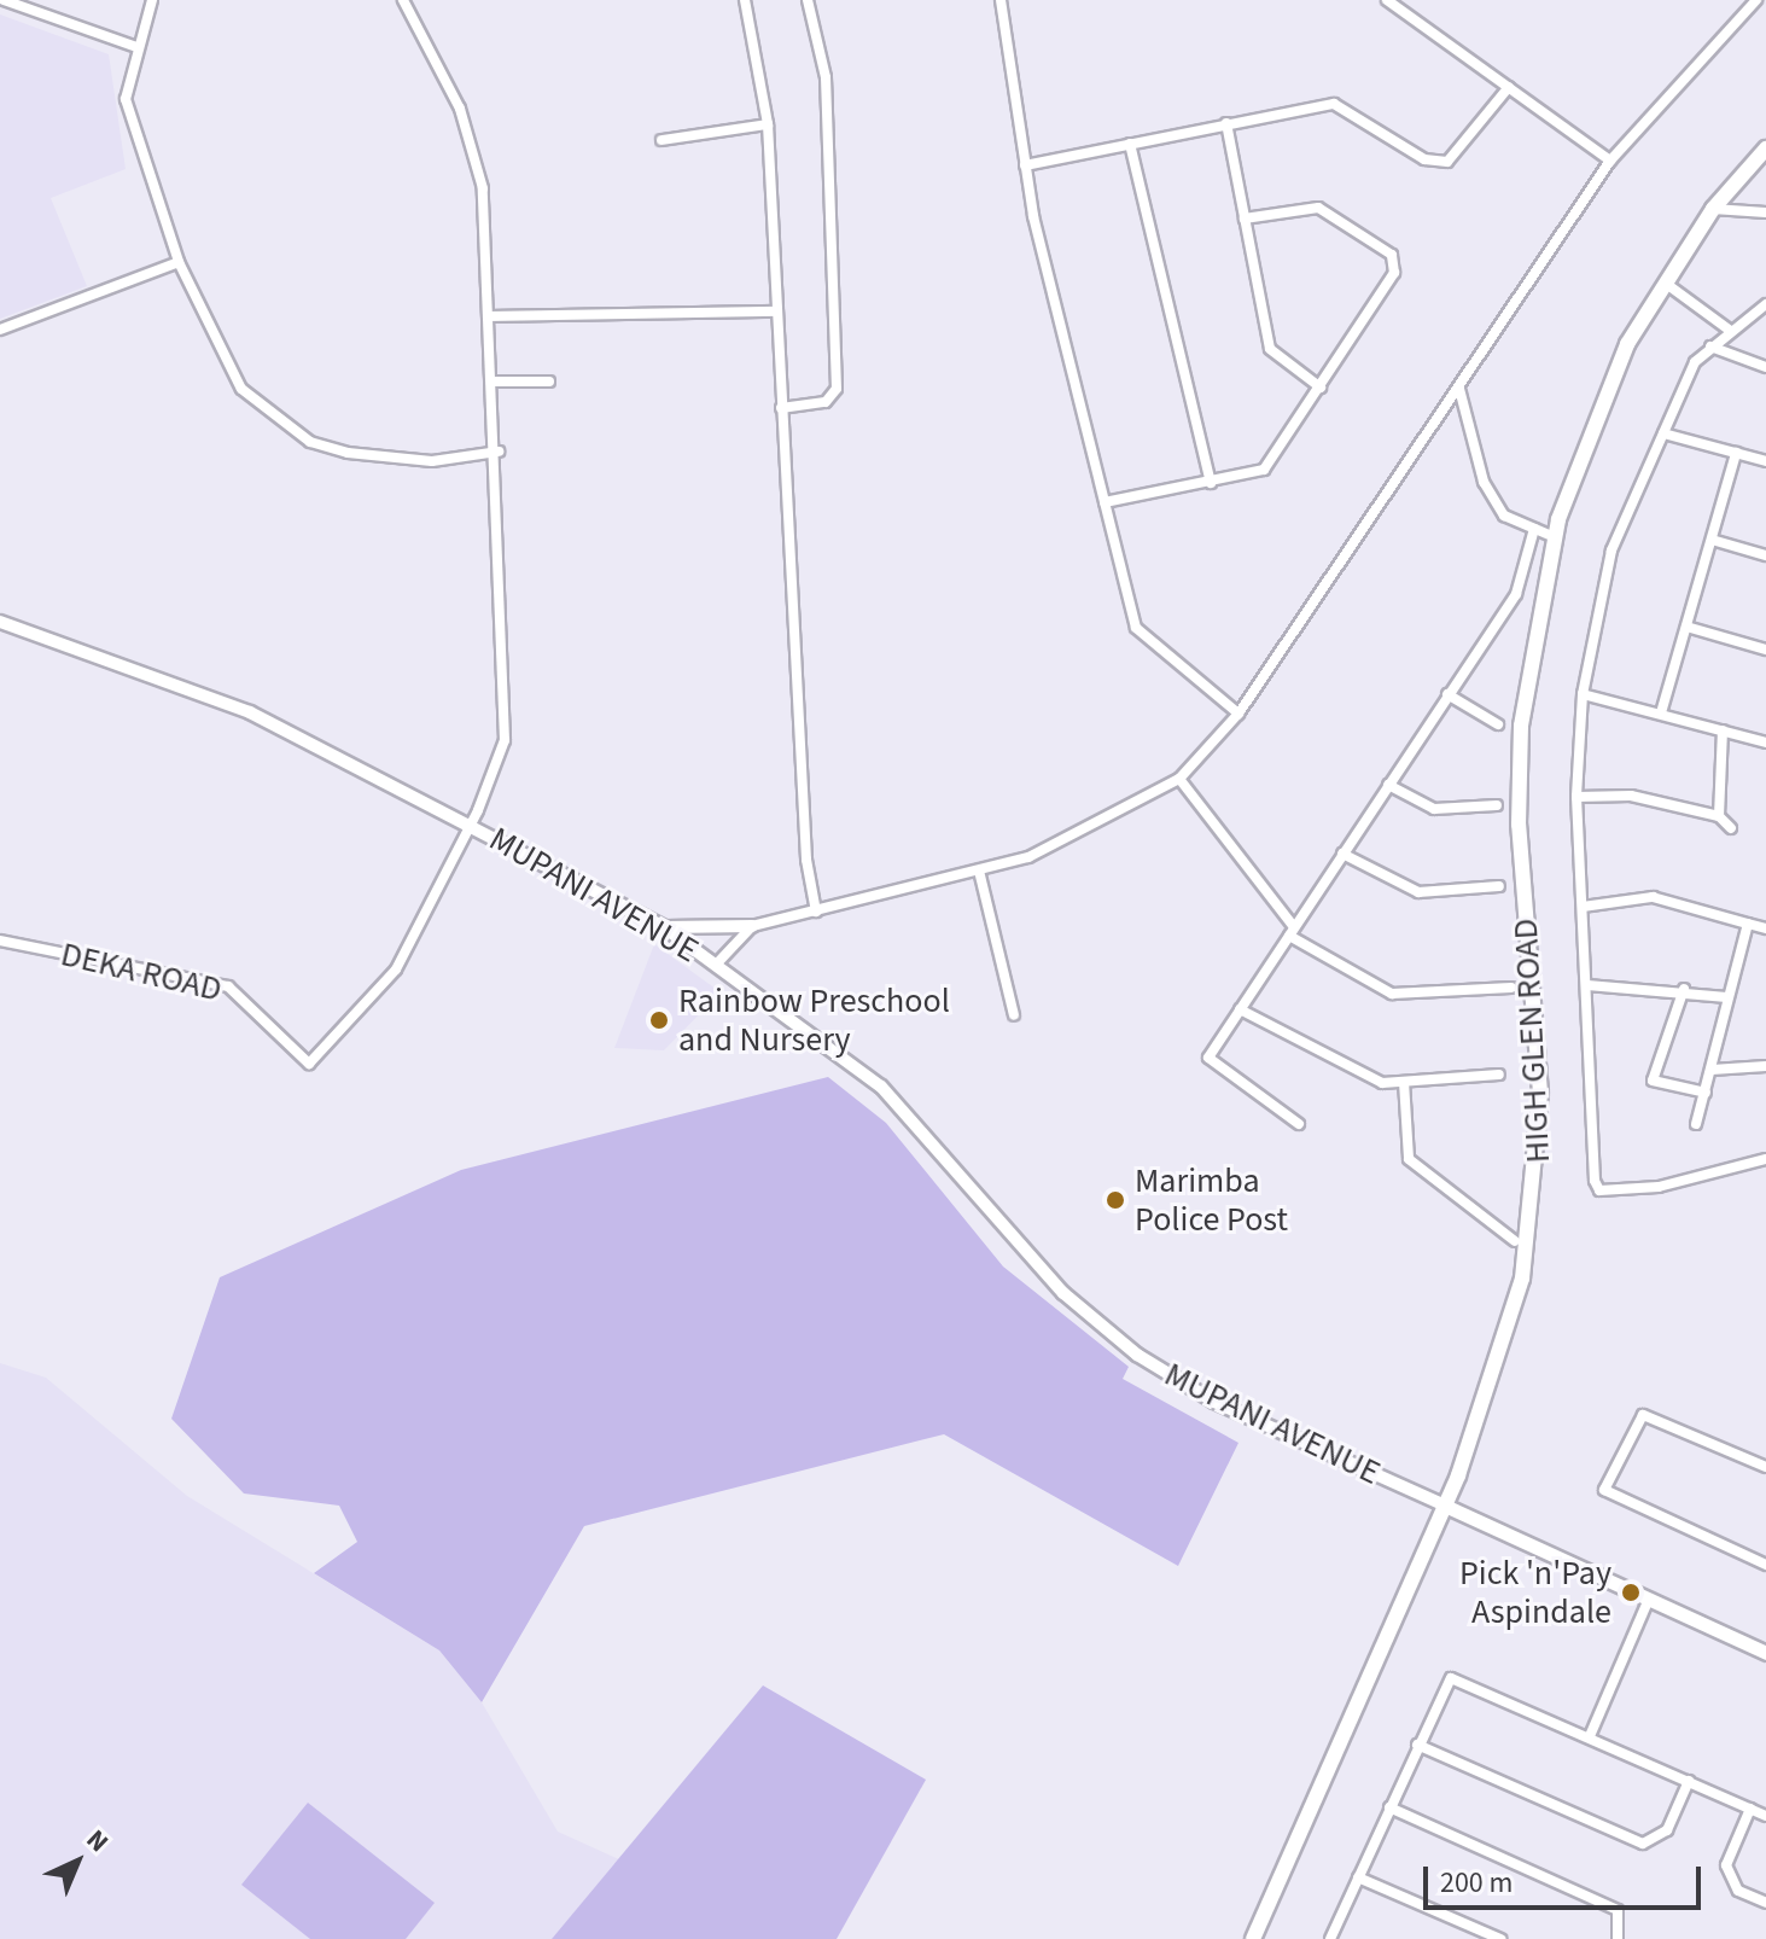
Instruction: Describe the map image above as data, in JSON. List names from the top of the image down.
{
  "streets": {
    "main road": ["HIGH GLEN ROAD"],
    "street": ["MUPANI AVENUE", "DEKA ROAD"]
  },
  "crossings": [
    ["MUPANI AVENUE", "DEKA ROAD"],
    ["MUPANI AVENUE", "HIGH GLEN ROAD"]
  ],
  "places": ["Rainbow Preschool and Nursery", "Marimba Police Post", "Pick 'n'Pay Aspindale"],
  "scale_bar": "200 m",
  "north": "top right"
}
